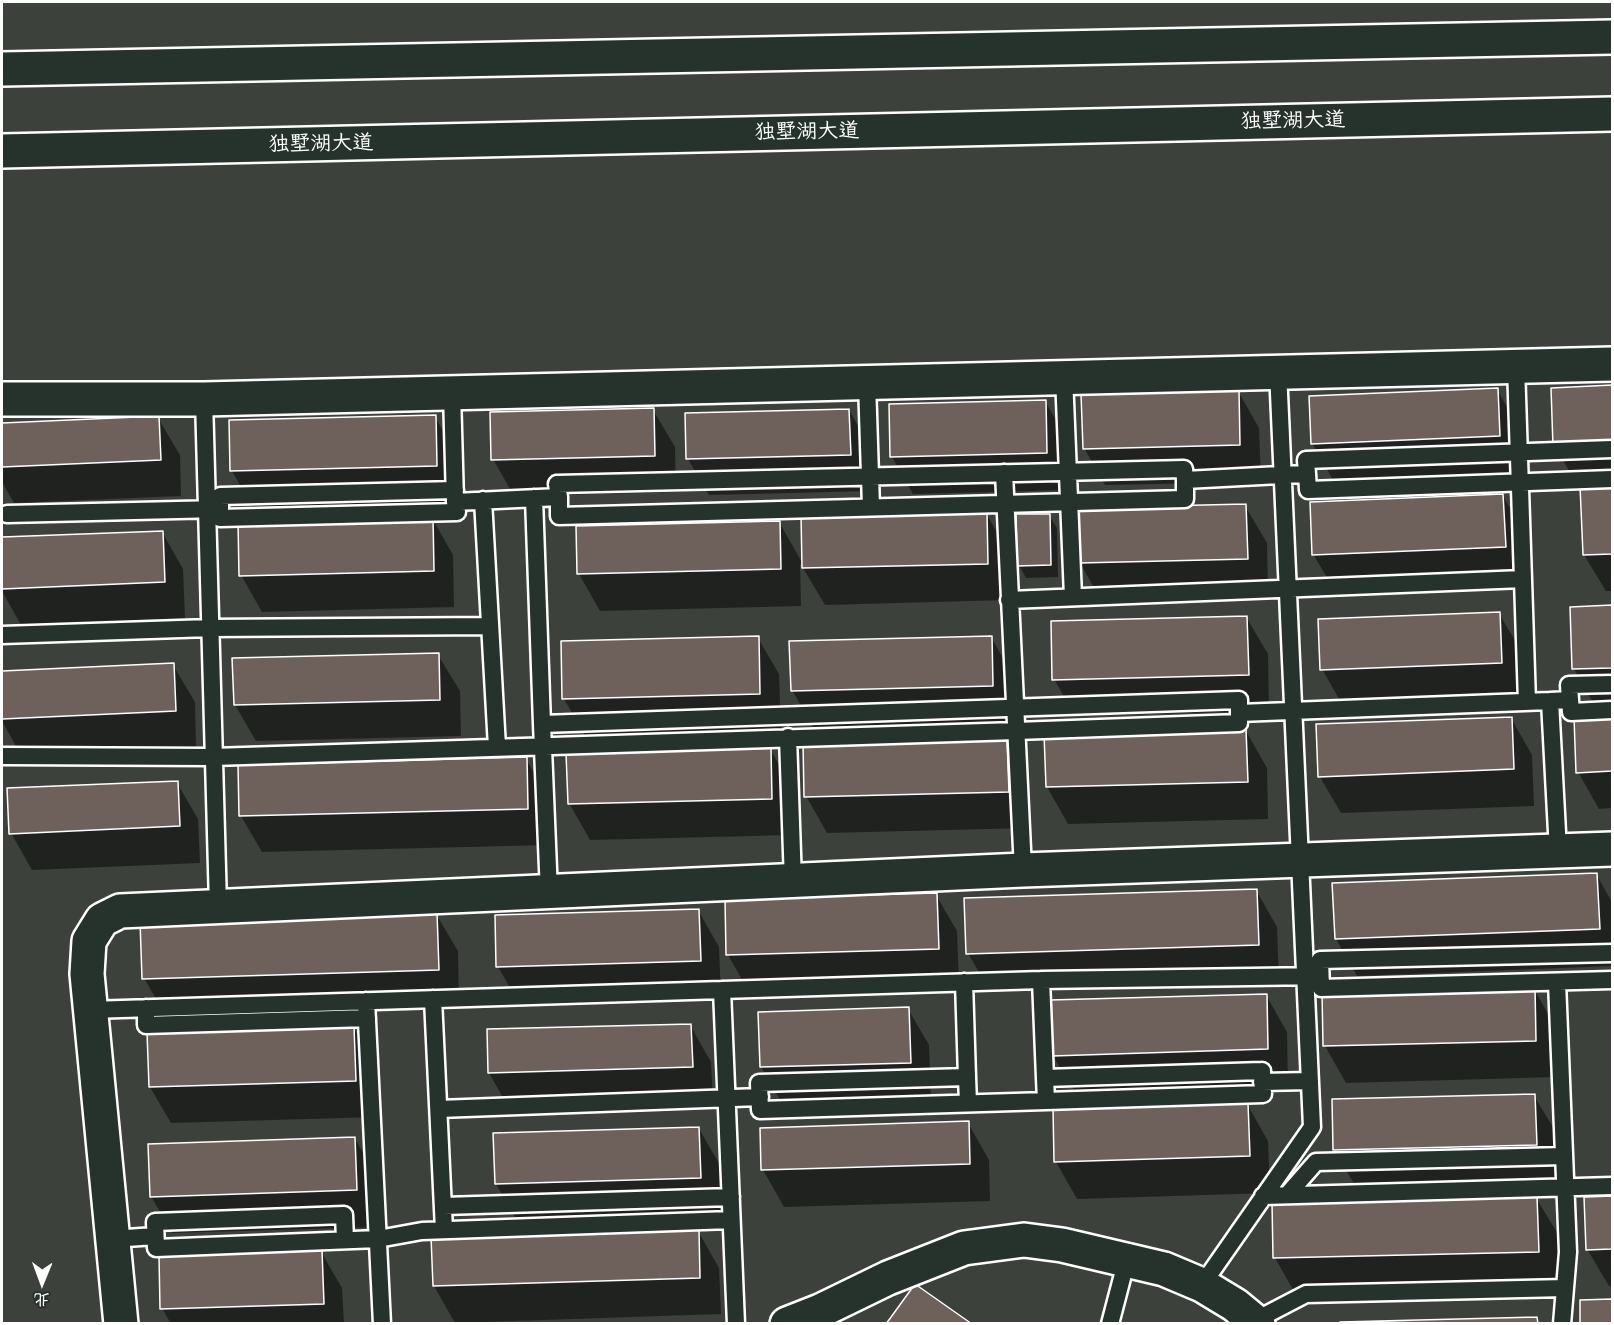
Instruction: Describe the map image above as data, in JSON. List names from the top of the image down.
{
  "streets": {
    "street": ["独墅湖大道"]
  },
  "north": "bottom"
}
